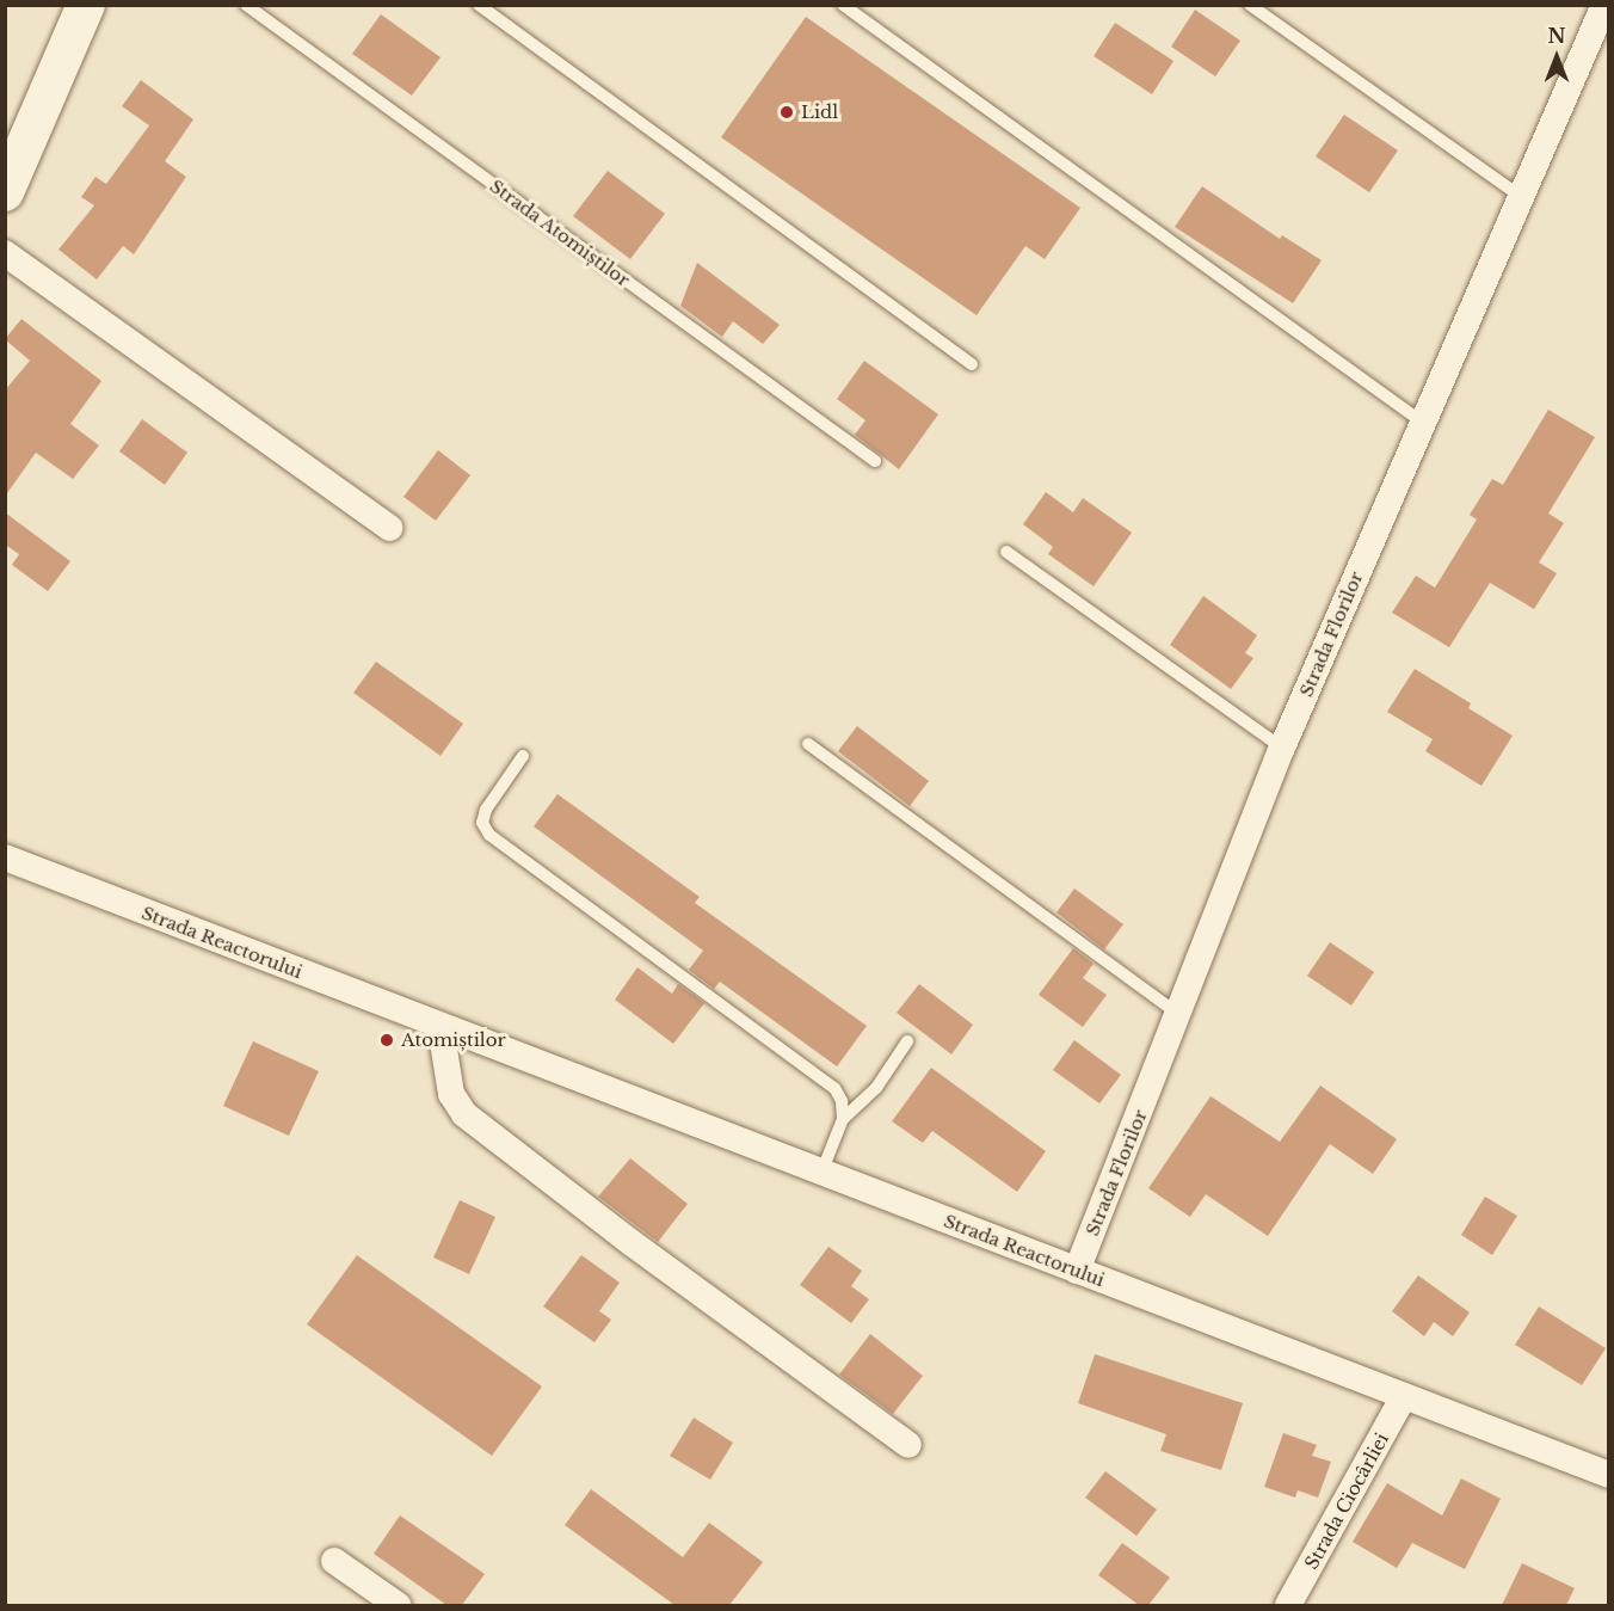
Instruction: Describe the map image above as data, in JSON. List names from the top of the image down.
{
  "streets": {
    "street": ["Strada Florilor", "Strada Reactorului", "Strada Ciocârliei"],
    "lane": ["Strada Atomiștilor"]
  },
  "crossings": [
    ["Strada Florilor", "Strada Reactorului"],
    ["Strada Reactorului", "Strada Ciocârliei"]
  ],
  "places": ["Lidl", "Atomiștilor"],
  "north": "top"
}
